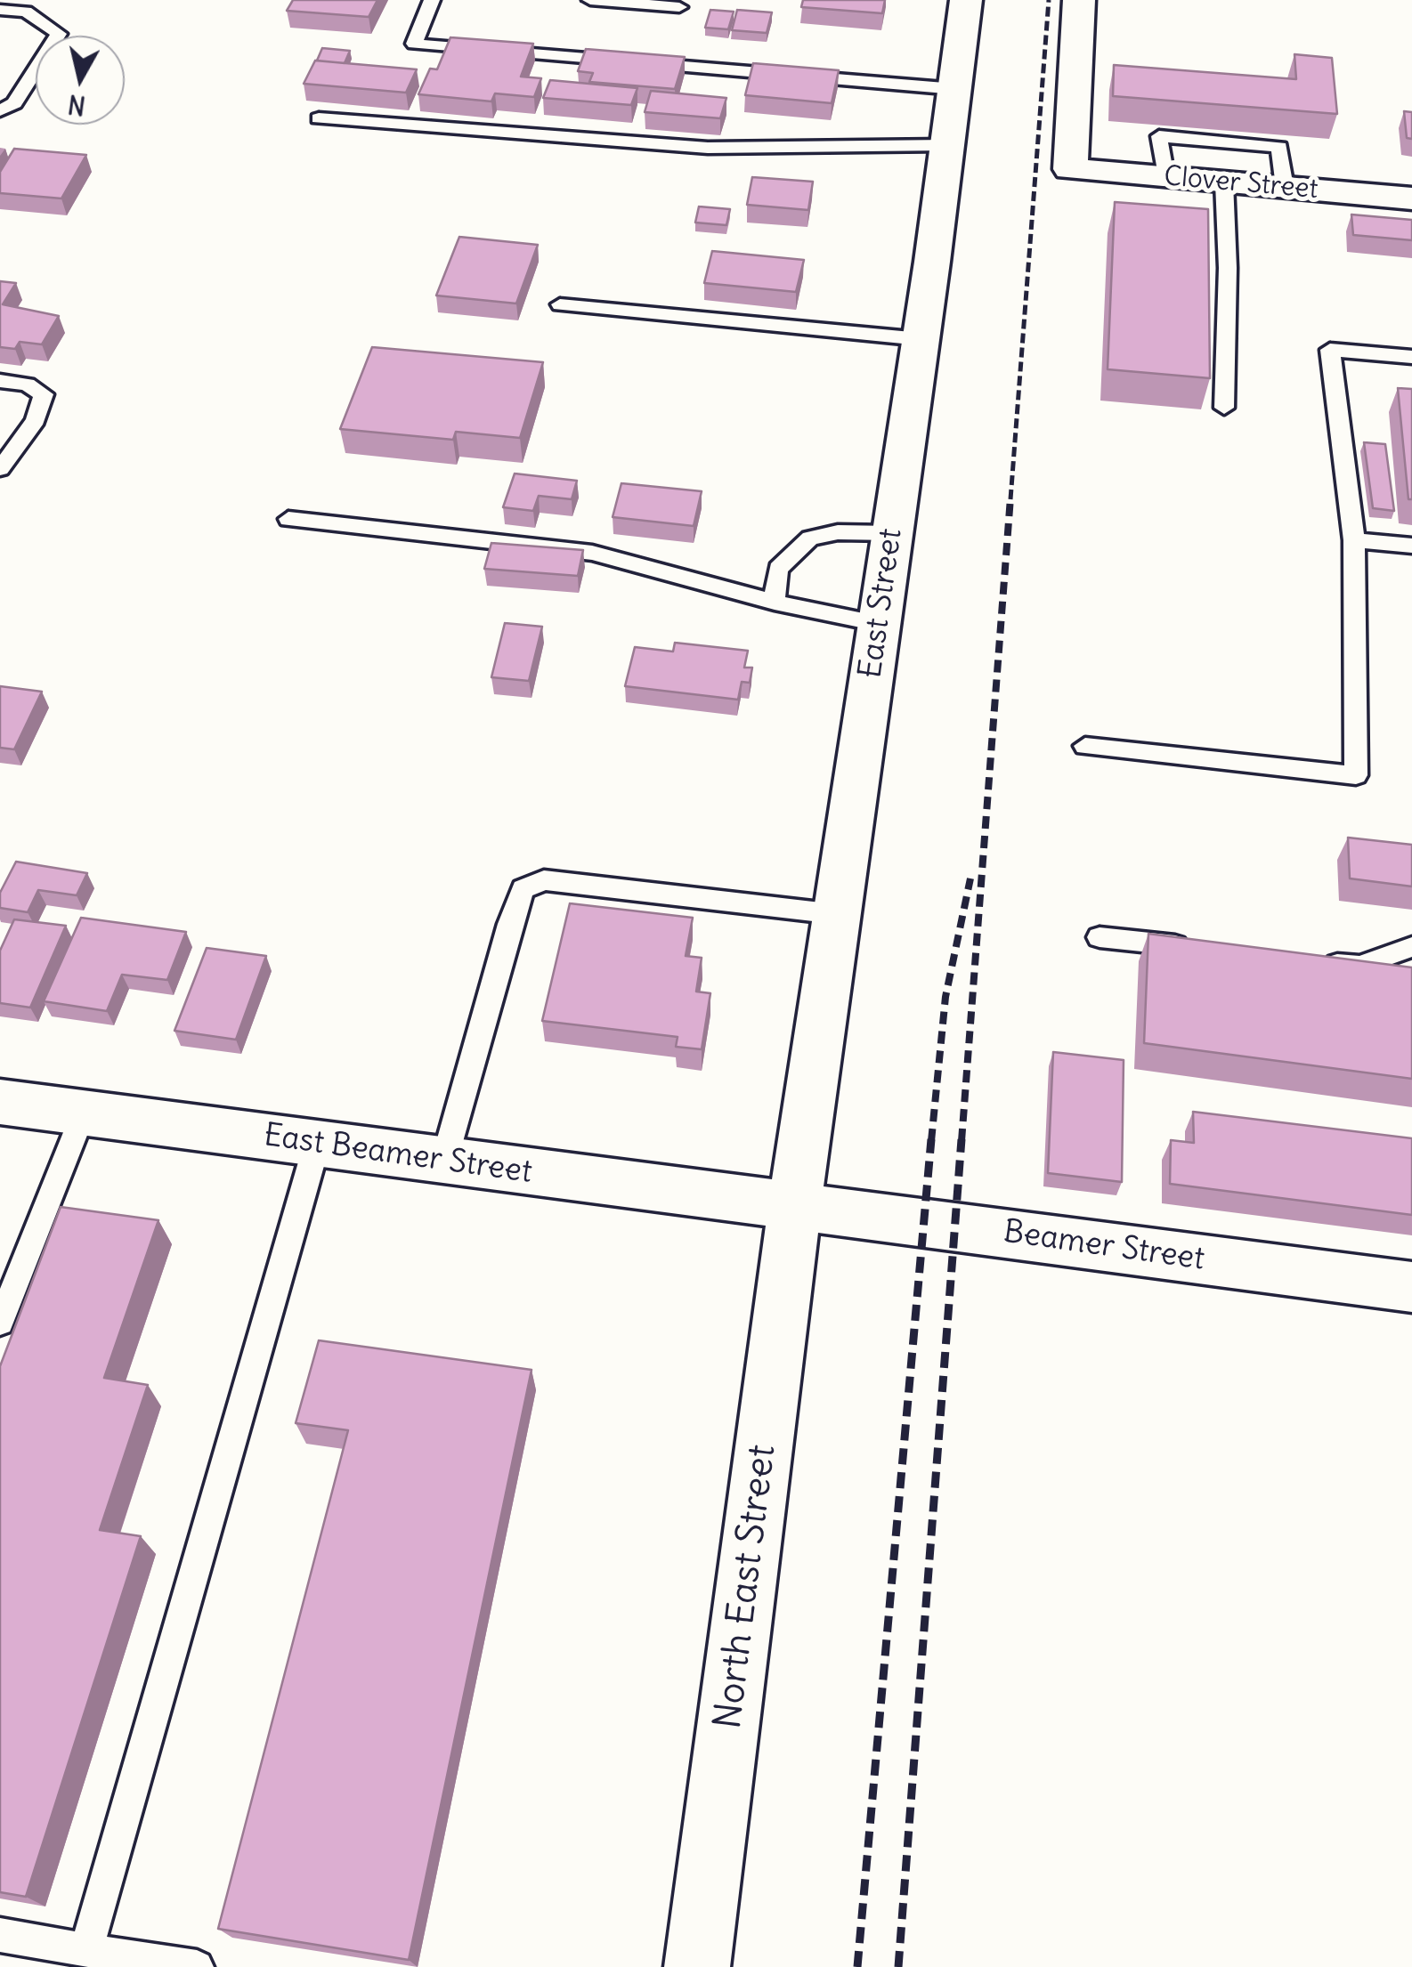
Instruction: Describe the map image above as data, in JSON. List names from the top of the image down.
{
  "streets": {
    "main road": [
      "Clover Street",
      "East Street",
      "East Beamer Street",
      "Beamer Street",
      "North East Street"
    ]
  },
  "crossings": [
    ["East Street", "East Beamer Street"],
    ["East Street", "Beamer Street"],
    ["East Street", "North East Street"],
    ["East Beamer Street", "Beamer Street"],
    ["East Beamer Street", "North East Street"],
    ["Beamer Street", "North East Street"]
  ],
  "north": "bottom"
}
